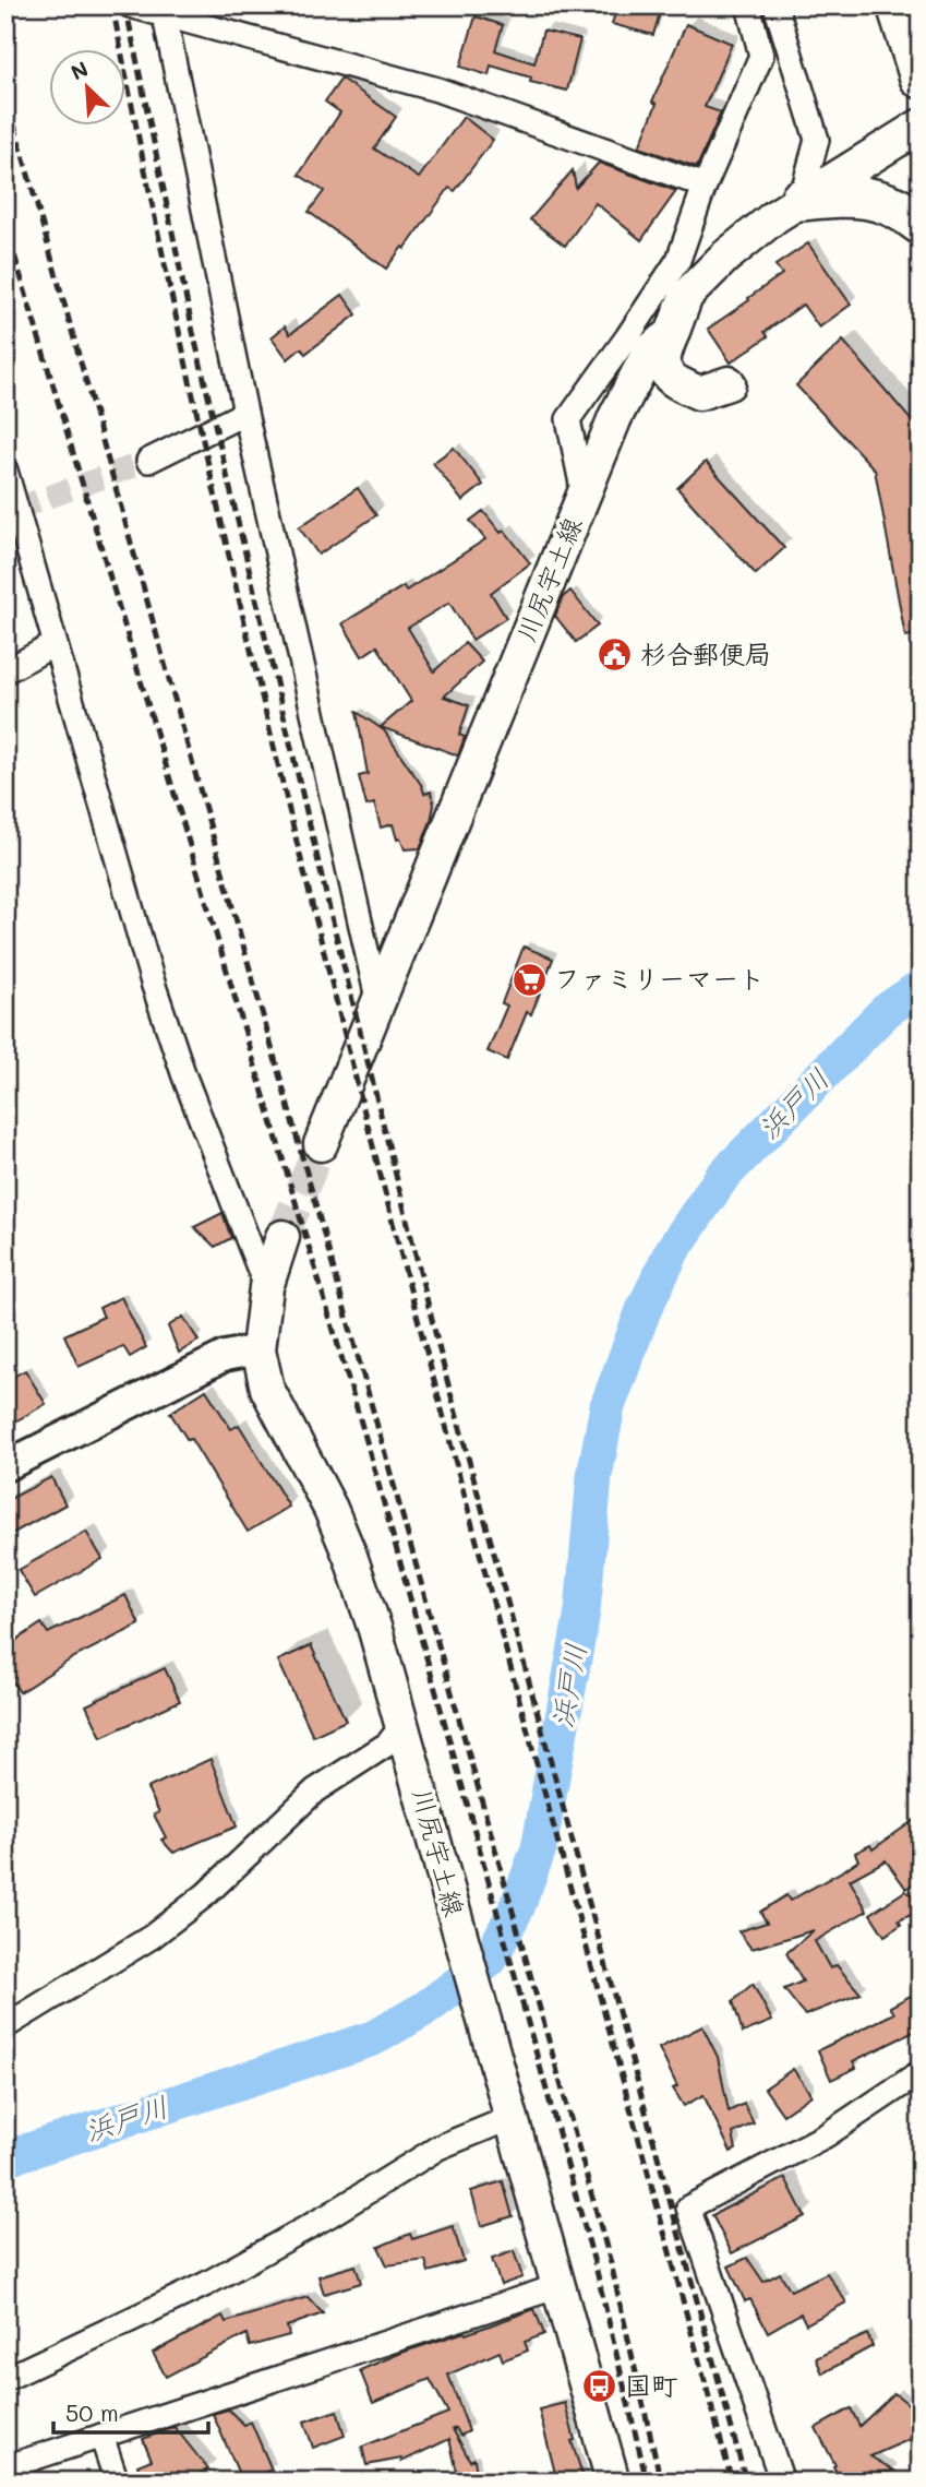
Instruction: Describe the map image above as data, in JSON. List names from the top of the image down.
{
  "streets": {
    "main road": ["川尻宇土線"]
  },
  "water": ["浜戸川"],
  "places": {
    "public building": ["杉合郵便局"],
    "supermarket": ["ファミリーマート"],
    "bus stop": ["国町"]
  },
  "scale_bar": "50 m",
  "north": "top left"
}
